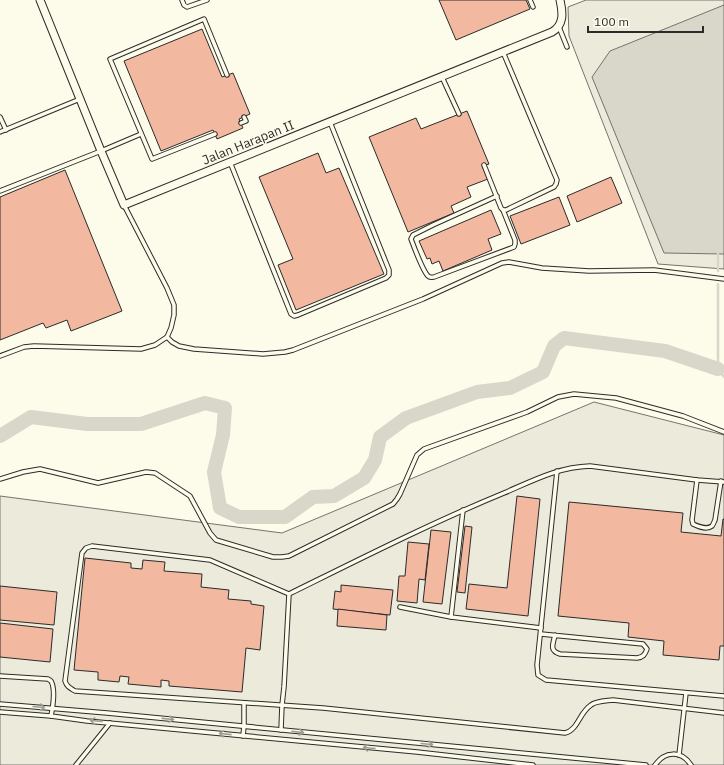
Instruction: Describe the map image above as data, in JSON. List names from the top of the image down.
{
  "streets": {
    "street": ["Jalan Harapan II"]
  },
  "scale_bar": "100 m"
}
